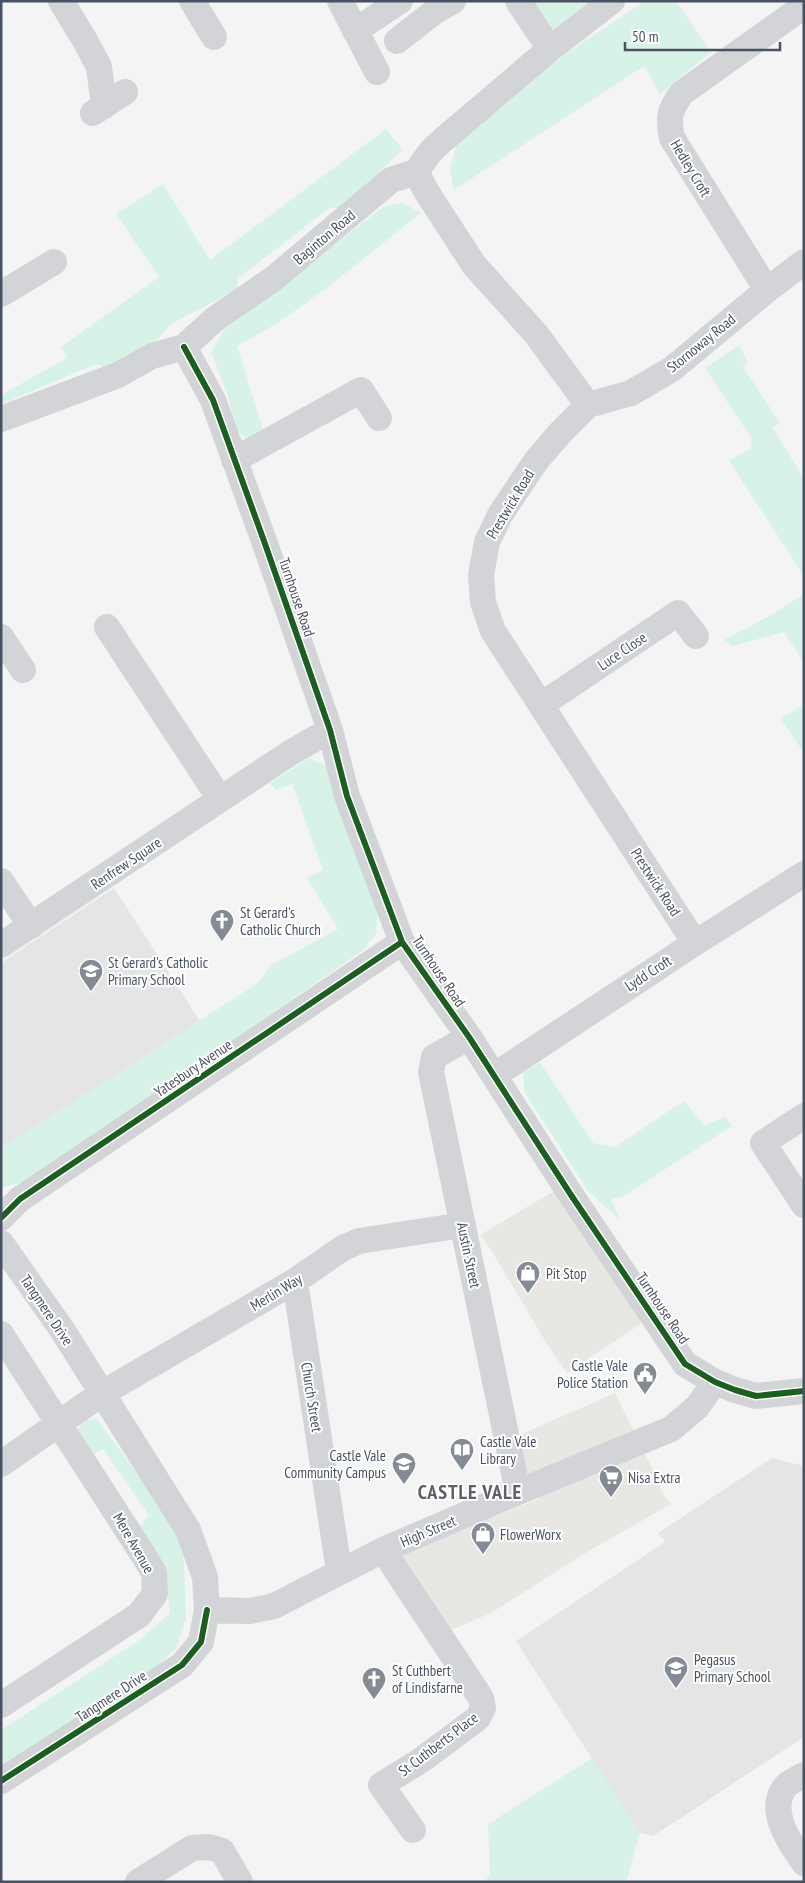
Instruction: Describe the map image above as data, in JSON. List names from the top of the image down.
{
  "streets": {
    "street": [
      "Hedley Croft",
      "Baginton Road",
      "Stornoway Road",
      "Prestwick Road",
      "Turnhouse Road",
      "Luce Close",
      "Renfrew Square",
      "Lydd Croft",
      "Yatesbury Avenue",
      "Austin Street",
      "Merlin Way",
      "Tangmere Drive",
      "Church Street",
      "High Street",
      "Mere Avenue",
      "St Cuthberts Place"
    ]
  },
  "crossings": [
    ["Hedley Croft", "Stornoway Road"],
    ["Baginton Road", "Turnhouse Road"],
    ["Stornoway Road", "Prestwick Road"],
    ["Prestwick Road", "Luce Close"],
    ["Prestwick Road", "Lydd Croft"],
    ["Turnhouse Road", "Renfrew Square"],
    ["Turnhouse Road", "Lydd Croft"],
    ["Turnhouse Road", "Yatesbury Avenue"],
    ["Turnhouse Road", "Austin Street"],
    ["Turnhouse Road", "High Street"],
    ["Austin Street", "Merlin Way"],
    ["Austin Street", "High Street"],
    ["Merlin Way", "Tangmere Drive"],
    ["Merlin Way", "Church Street"],
    ["Merlin Way", "Mere Avenue"],
    ["Tangmere Drive", "High Street"],
    ["Church Street", "High Street"],
    ["High Street", "St Cuthberts Place"]
  ],
  "districts": ["CASTLE VALE"],
  "places": {
    "church": ["St Gerard's Catholic Church", "St Cuthbert of Lindisfarne"],
    "school or university": ["St Gerard's Catholic Primary School", "Castle Vale Community Campus", "Pegasus Primary School"],
    "shop": ["Pit Stop", "FlowerWorx"],
    "public building": ["Castle Vale Police Station"],
    "library": ["Castle Vale Library"],
    "supermarket": ["Nisa Extra"]
  },
  "scale_bar": "50 m"
}
